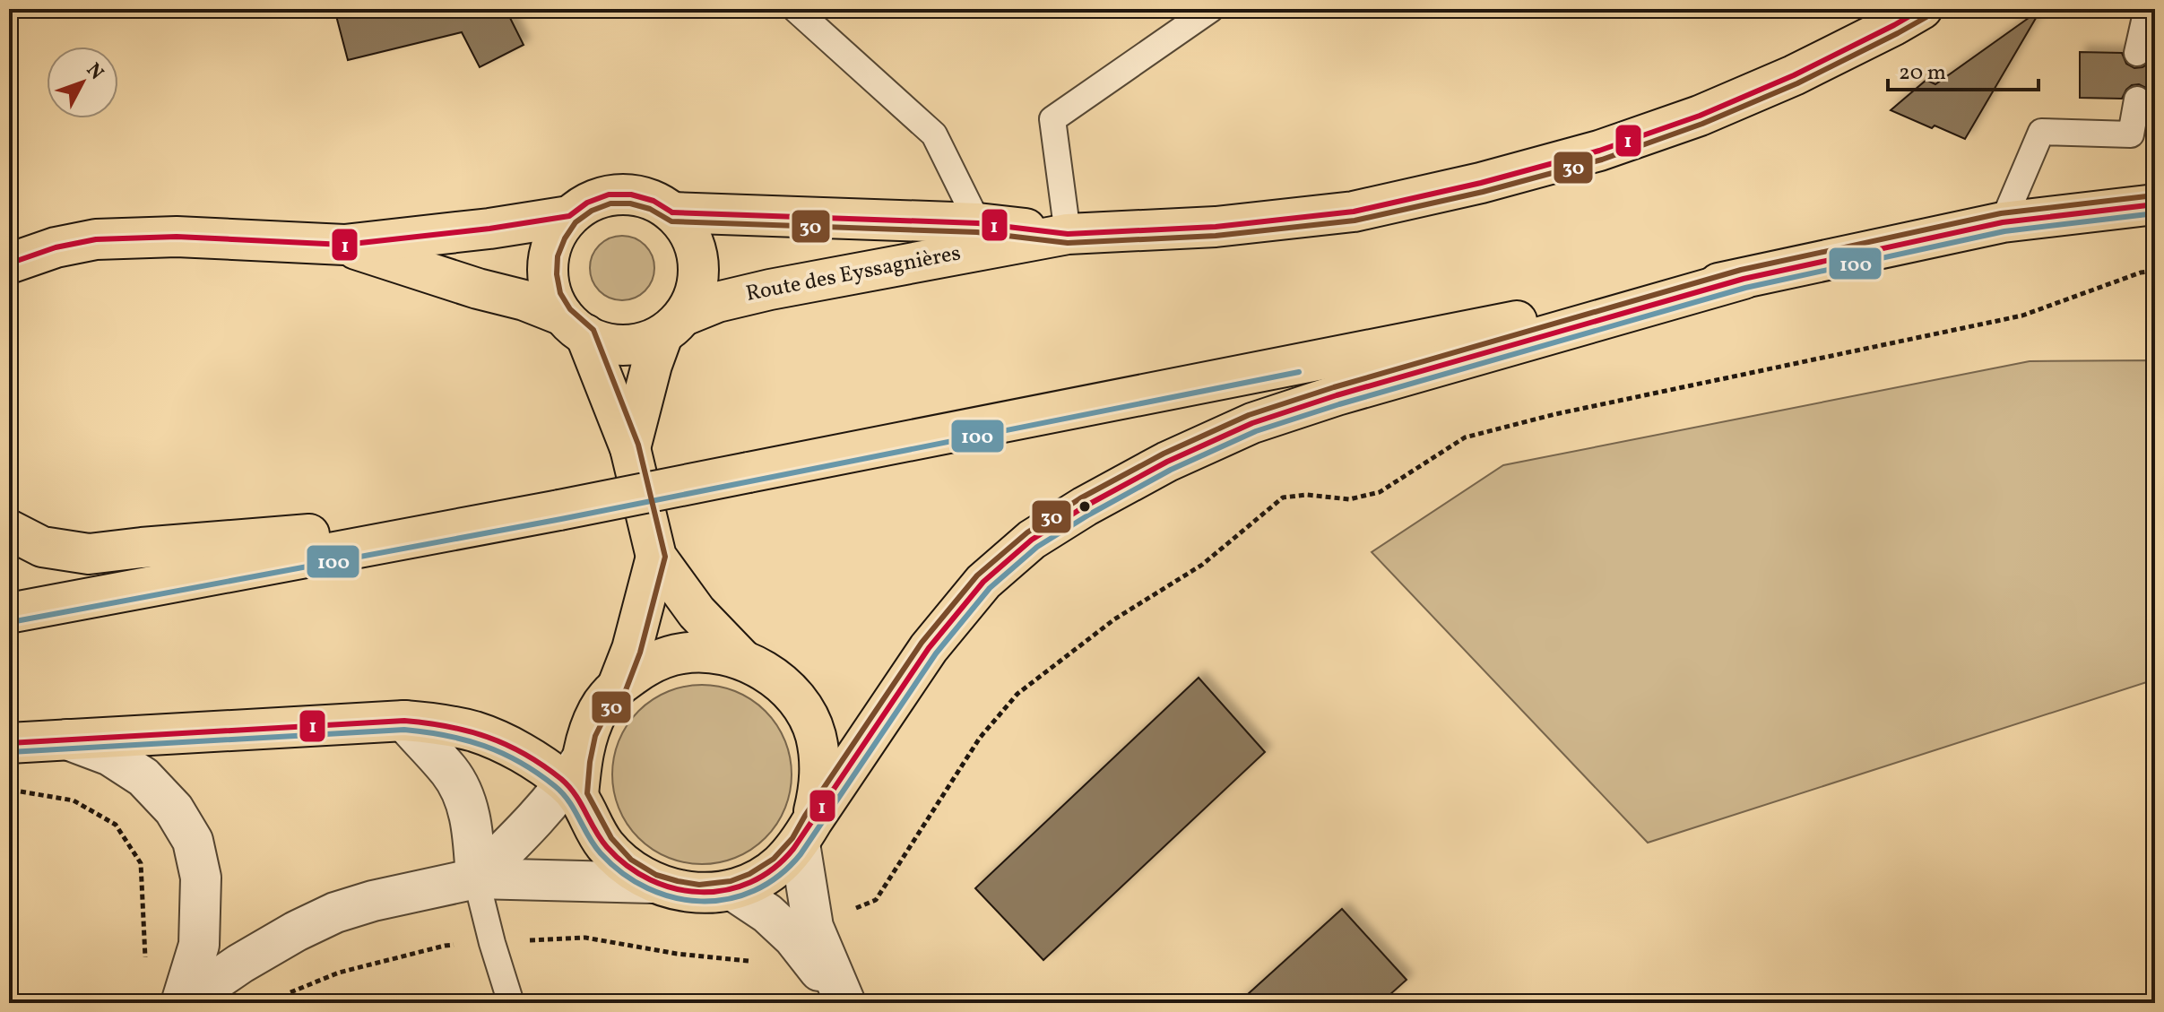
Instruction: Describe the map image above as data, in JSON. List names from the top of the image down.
{
  "streets": {
    "main road": ["Route des Eyssagnières"]
  },
  "lines": ["transit line 1", "transit line 30", "transit line 100"],
  "scale_bar": "20 m",
  "north": "top right"
}
